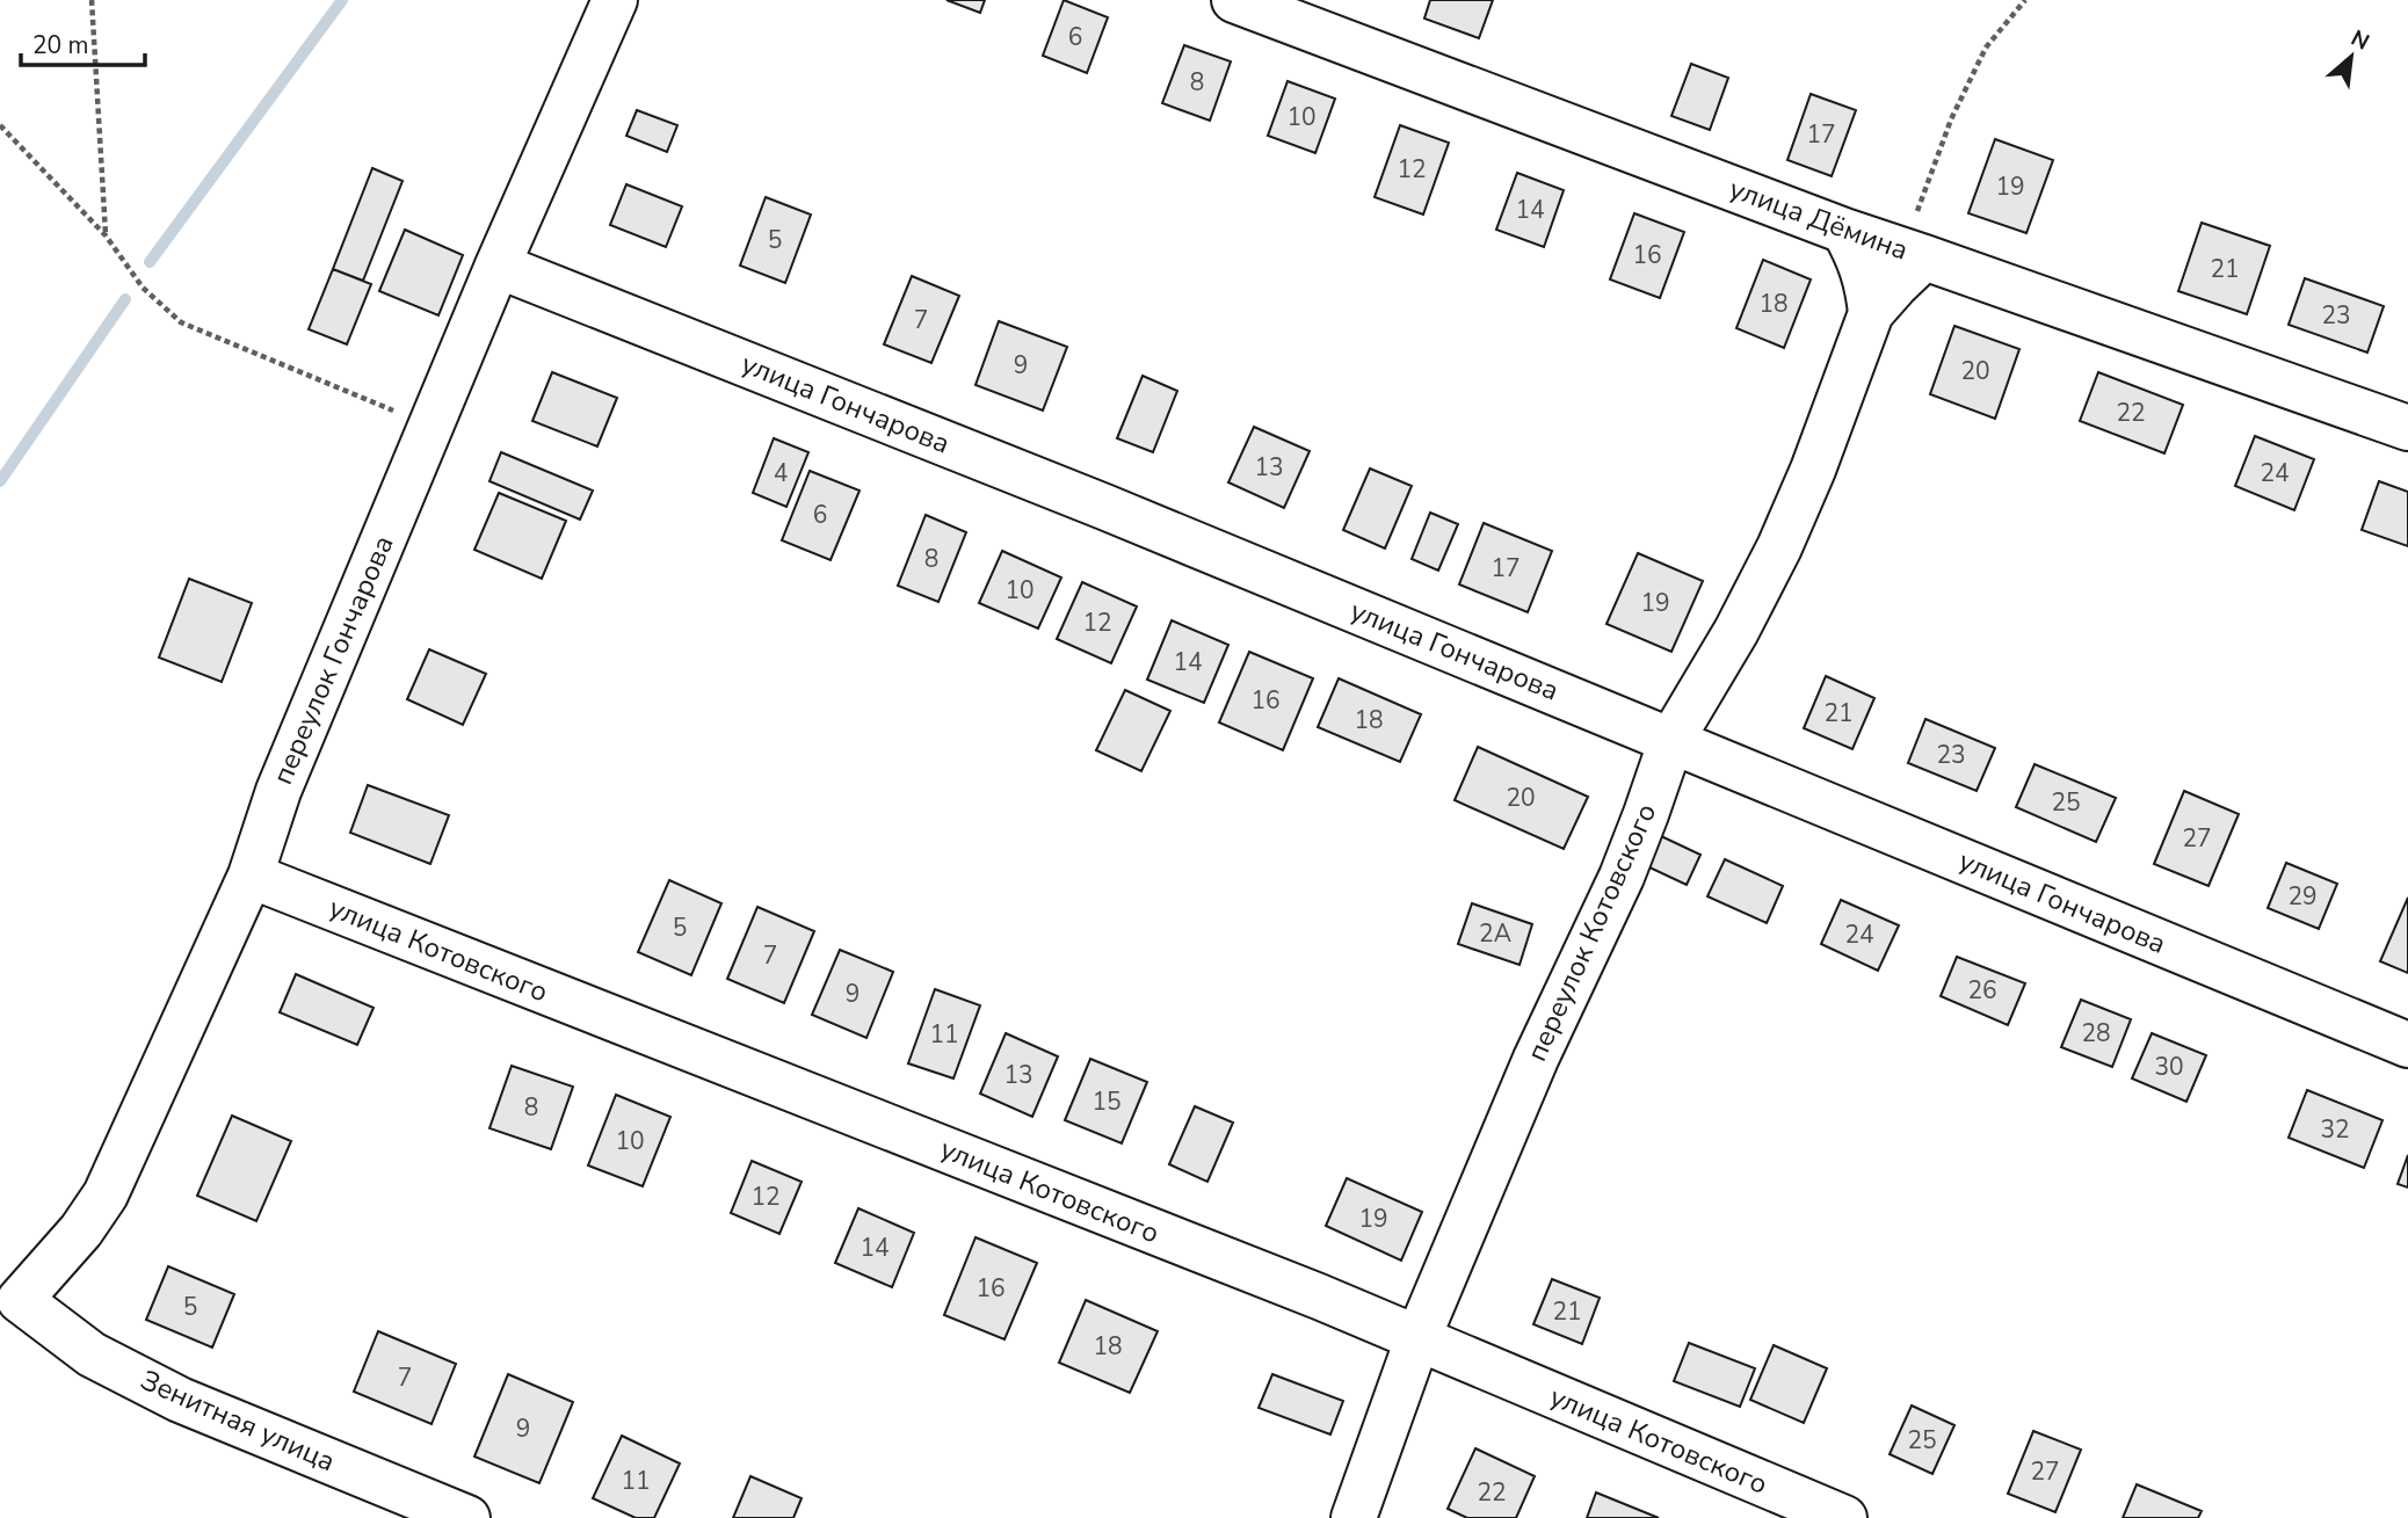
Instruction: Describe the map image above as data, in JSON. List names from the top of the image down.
{
  "streets": {
    "street": [
      "улица Дёмина",
      "улица Гончарова",
      "переулок Гончарова",
      "переулок Котовского",
      "улица Котовского",
      "Зенитная улица"
    ]
  },
  "crossings": [
    ["улица Гончарова", "переулок Гончарова"],
    ["улица Гончарова", "переулок Котовского"],
    ["переулок Гончарова", "улица Котовского"],
    ["переулок Гончарова", "Зенитная улица"],
    ["переулок Котовского", "улица Котовского"]
  ],
  "house_numbers": [
    "6",
    "8",
    "10",
    "17",
    "12",
    "19",
    "14",
    "5",
    "16",
    "21",
    "18",
    "23",
    "7",
    "9",
    "20",
    "22",
    "13",
    "4",
    "24",
    "6",
    "8",
    "17",
    "10",
    "19",
    "12",
    "14",
    "16",
    "21",
    "18",
    "23",
    "20",
    "25",
    "27",
    "29",
    "5",
    "2А",
    "24",
    "7",
    "26",
    "9",
    "28",
    "11",
    "30",
    "13",
    "15",
    "8",
    "32",
    "10",
    "12",
    "19",
    "14",
    "16",
    "5",
    "21",
    "18",
    "7",
    "9",
    "25",
    "27",
    "11",
    "22"
  ],
  "scale_bar": "20 m",
  "north": "top right"
}
